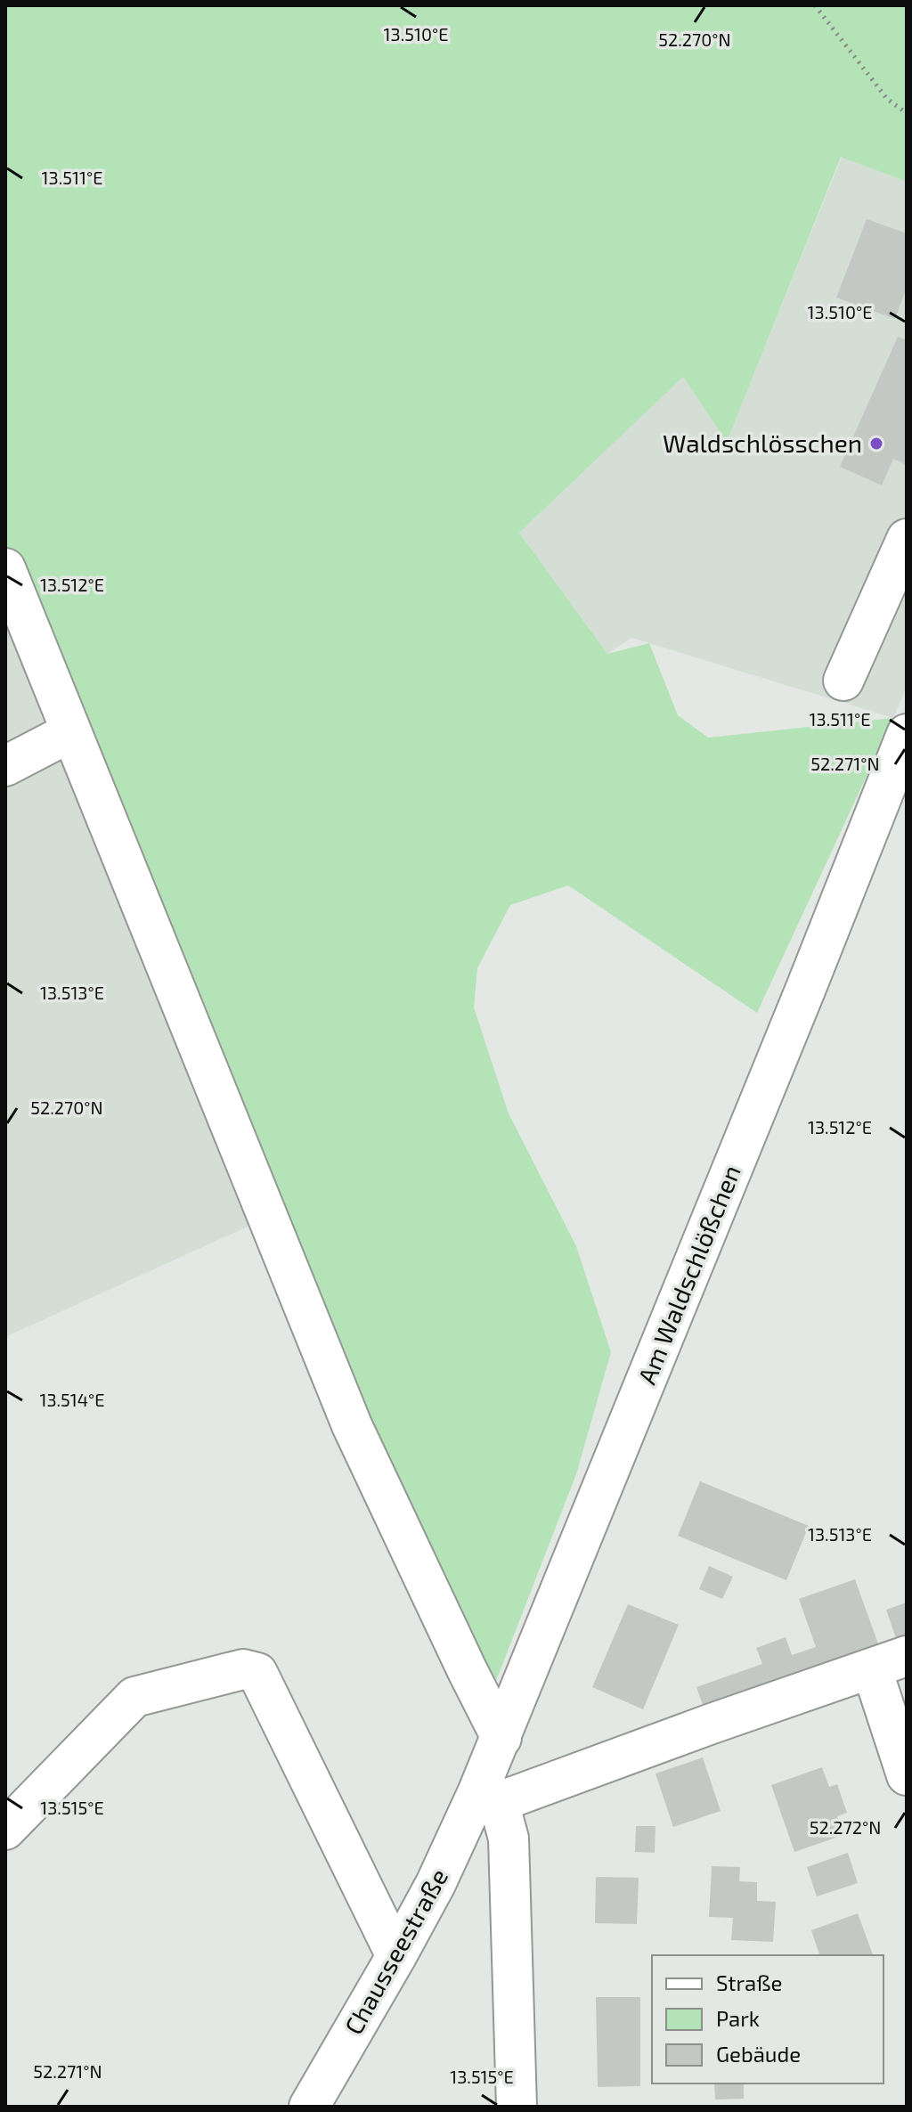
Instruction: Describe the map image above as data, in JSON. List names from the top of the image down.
{
  "streets": {
    "street": ["Am Waldschlößchen", "Chausseestraße"]
  },
  "crossings": [
    ["Am Waldschlößchen", "Chausseestraße"]
  ],
  "places": ["Waldschlösschen"],
  "legend": ["Straße", "Park", "Gebäude"],
  "coordinates": [
    "13.510°E",
    "52.270°N",
    "13.511°E",
    "13.512°E",
    "52.271°N",
    "13.513°E",
    "13.514°E",
    "13.515°E",
    "52.272°N"
  ]
}
